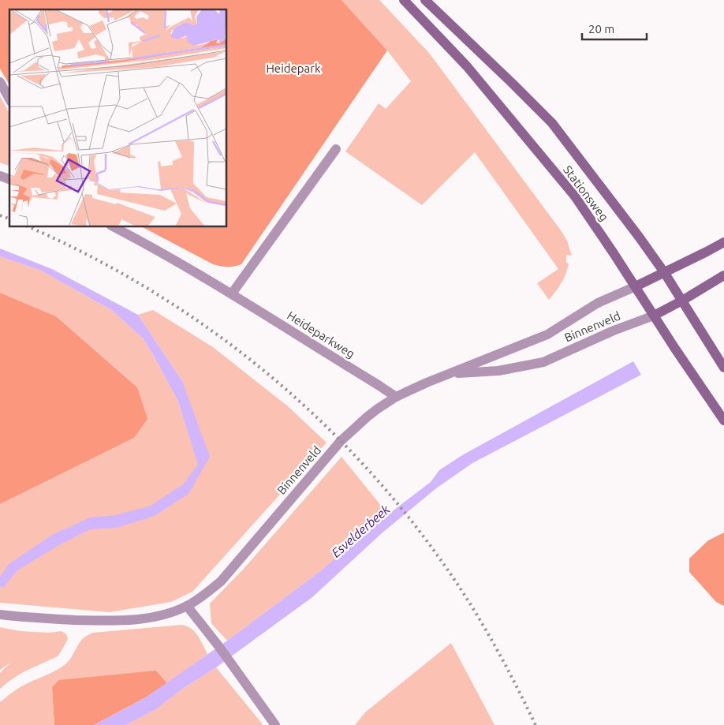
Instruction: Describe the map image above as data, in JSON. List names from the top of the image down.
{
  "streets": {
    "main road": ["Stationsweg"],
    "street": ["Binnenveld", "Heideparkweg"]
  },
  "crossings": [
    ["Stationsweg", "Binnenveld"],
    ["Binnenveld", "Heideparkweg"]
  ],
  "water": ["Esvelderbeek"],
  "parks": ["Heidepark"],
  "scale_bar": "20 m"
}
